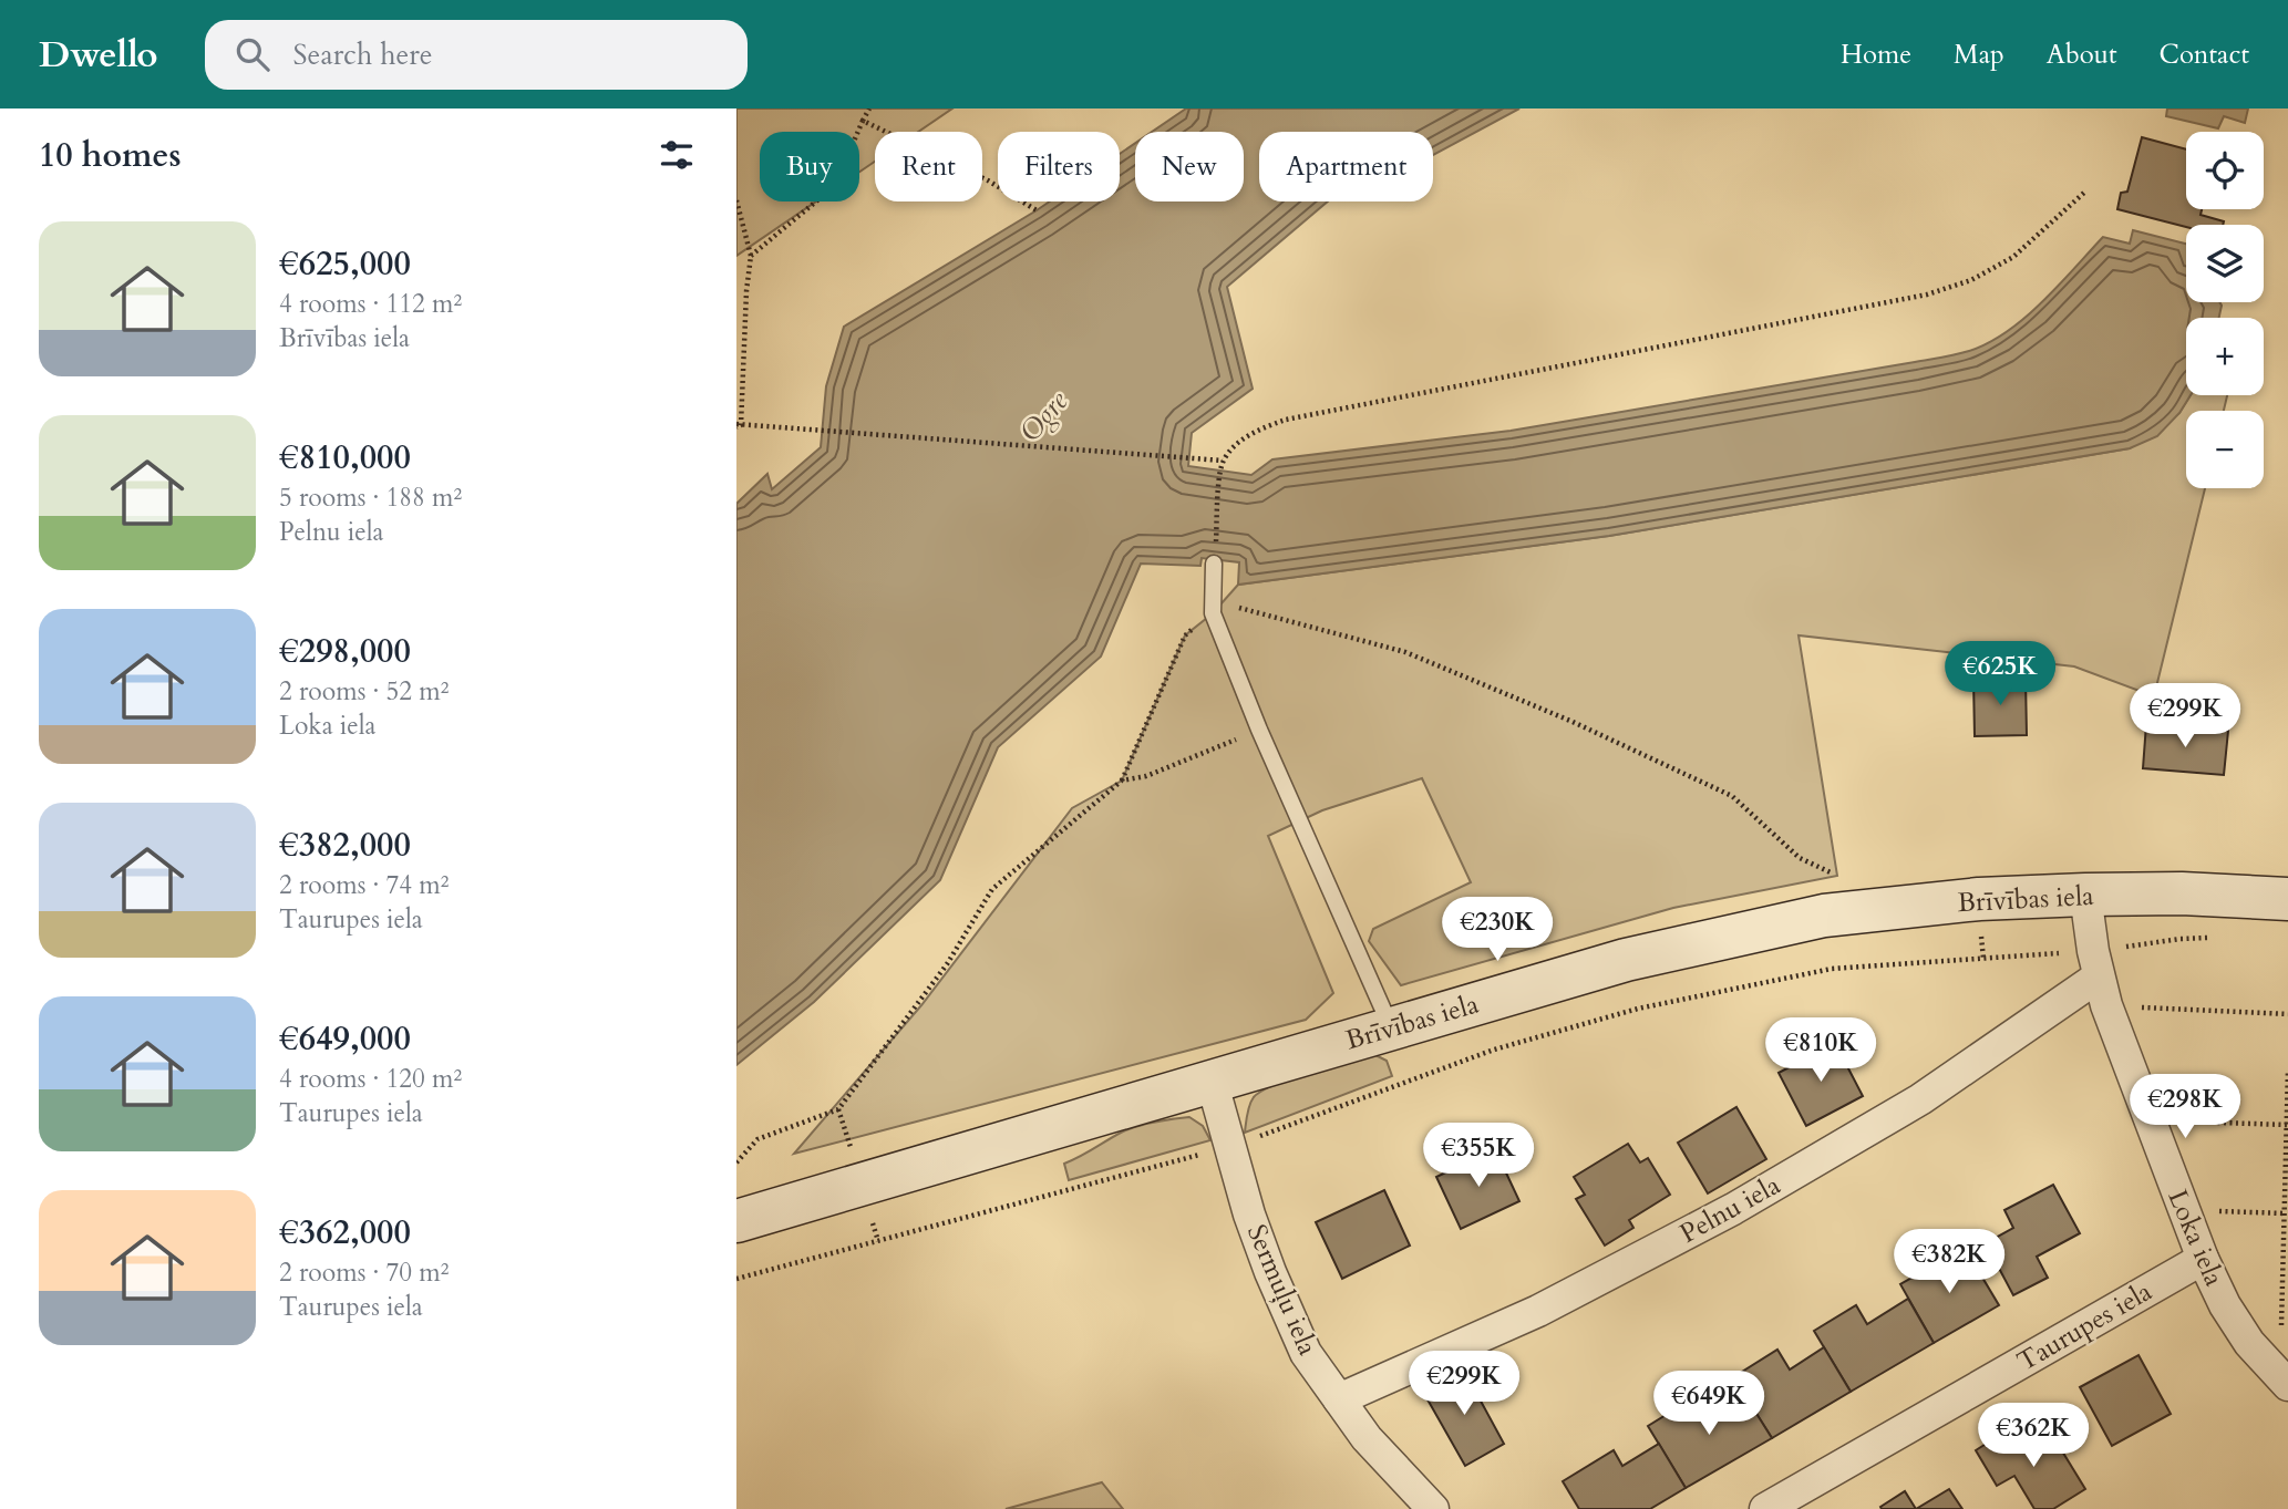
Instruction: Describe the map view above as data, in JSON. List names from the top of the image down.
{
  "streets": {
    "main road": ["Brīvības iela"],
    "street": [
      "Pelnu iela",
      "Loka iela",
      "Sermuļu iela",
      "Taurupes iela"
    ]
  },
  "crossings": [
    ["Brīvības iela", "Loka iela"],
    ["Brīvības iela", "Sermuļu iela"],
    ["Pelnu iela", "Loka iela"],
    ["Pelnu iela", "Sermuļu iela"],
    ["Loka iela", "Taurupes iela"]
  ],
  "water": ["Ogre"],
  "page": {
    "header": "Dwello",
    "search": "Search here",
    "nav": [
      "Home",
      "Map",
      "About",
      "Contact"
    ],
    "heading": "10 homes",
    "map_buttons": ["+", "−"],
    "chip": [
      "Buy",
      "Rent",
      "Filters",
      "New",
      "Apartment"
    ],
    "list": [
      {
        "name": "€625,000",
        "note": "4 rooms · 112 m² · Brīvības iela"
      },
      {
        "name": "€810,000",
        "note": "5 rooms · 188 m² · Pelnu iela"
      },
      {
        "name": "€298,000",
        "note": "2 rooms · 52 m² · Loka iela"
      },
      {
        "name": "€382,000",
        "note": "2 rooms · 74 m² · Taurupes iela"
      },
      {
        "name": "€649,000",
        "note": "4 rooms · 120 m² · Taurupes iela"
      },
      {
        "name": "€362,000",
        "note": "2 rooms · 70 m² · Taurupes iela"
      }
    ],
    "price": [
      "€625K",
      "€299K",
      "€230K",
      "€810K",
      "€298K",
      "€355K",
      "€382K",
      "€299K",
      "€649K",
      "€362K"
    ]
  }
}
